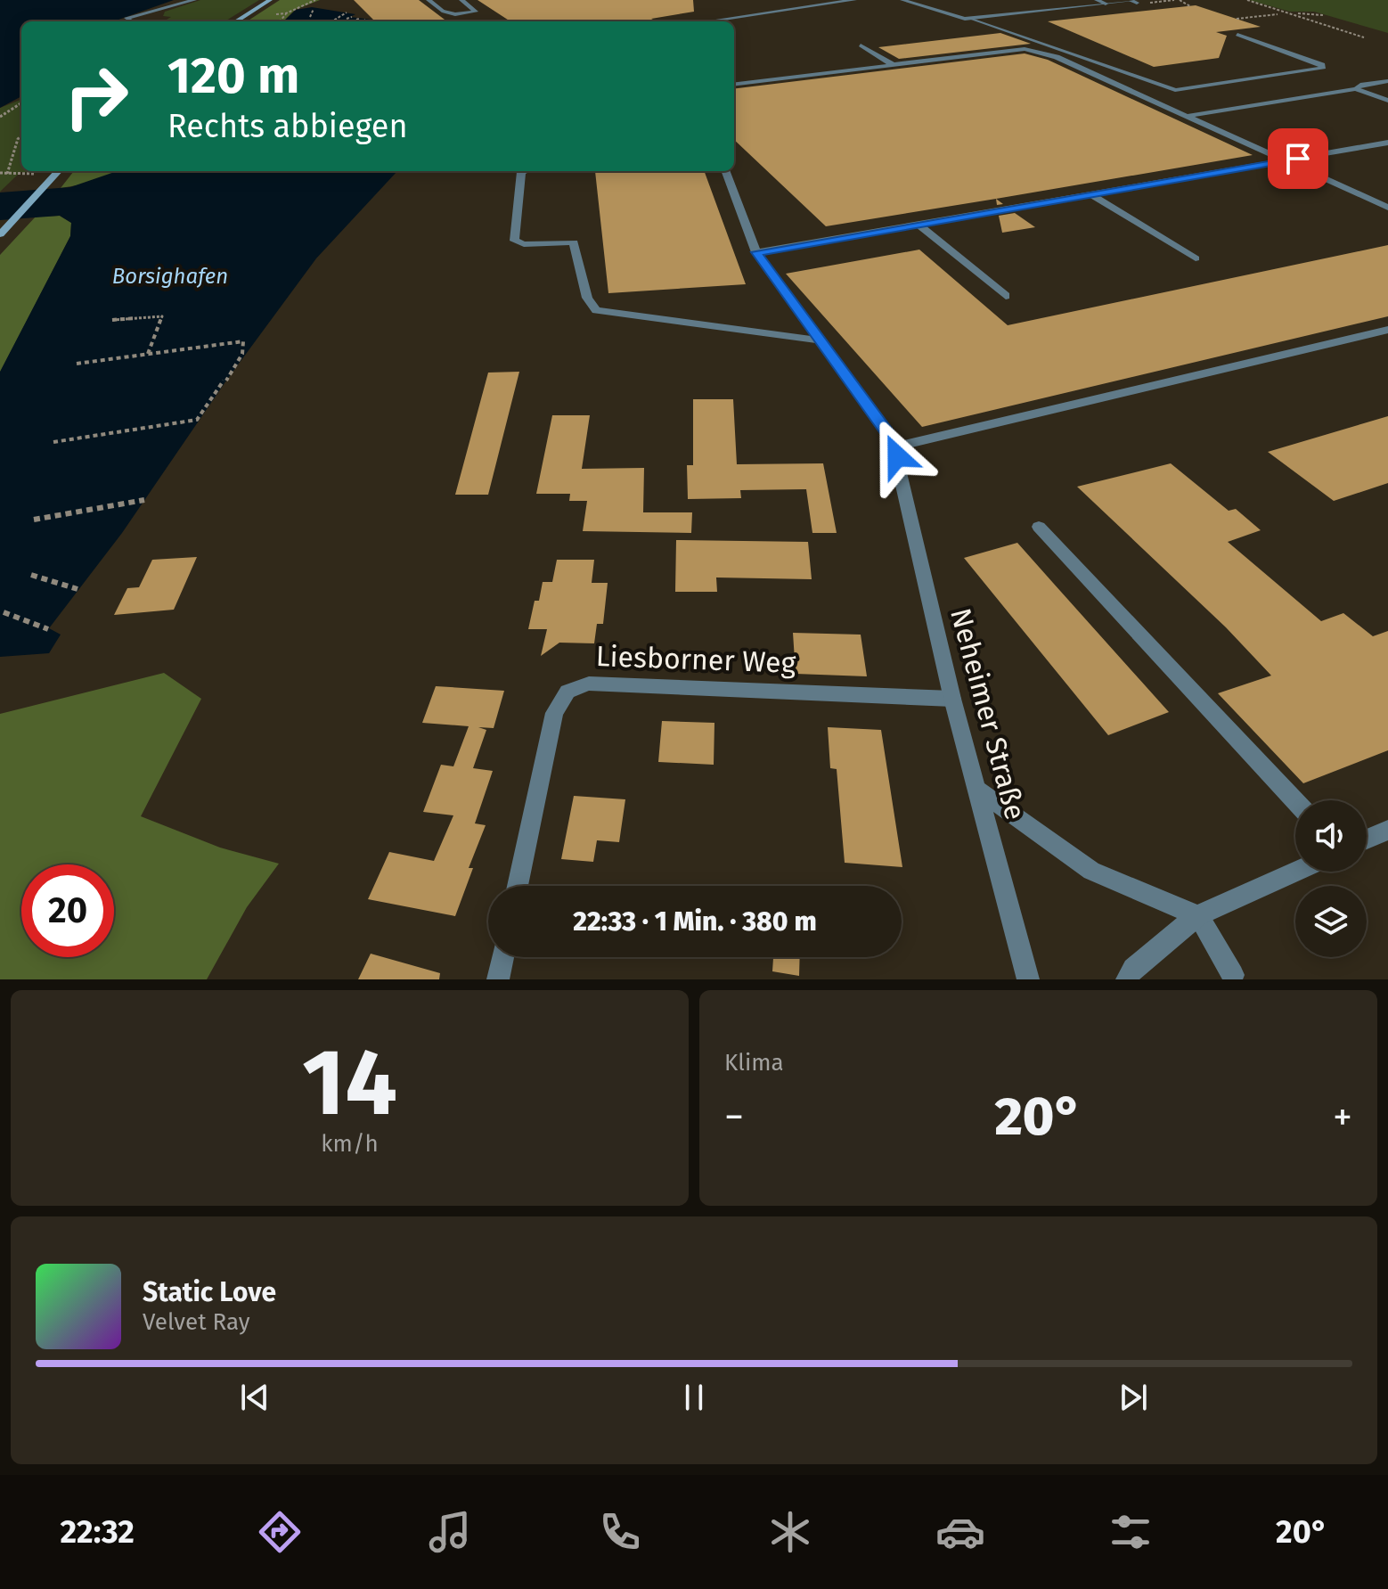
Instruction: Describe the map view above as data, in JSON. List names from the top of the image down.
{
  "streets": {
    "street": ["Liesborner Weg", "Neheimer Straße"]
  },
  "crossings": [
    ["Liesborner Weg", "Neheimer Straße"]
  ],
  "water": ["Borsighafen"],
  "page": {
    "turn": ["120 m", "Rechts abbiegen"],
    "limit": "20",
    "trip": "22:33 · 1 Min. · 380 m",
    "tile": [
      ["14", "km/h"],
      "Klima"
    ],
    "heat": ["−", "20°", "+"],
    "song": ["Static Love", "Velvet Ray"],
    "tabs": ["22:32", "20°"]
  }
}
